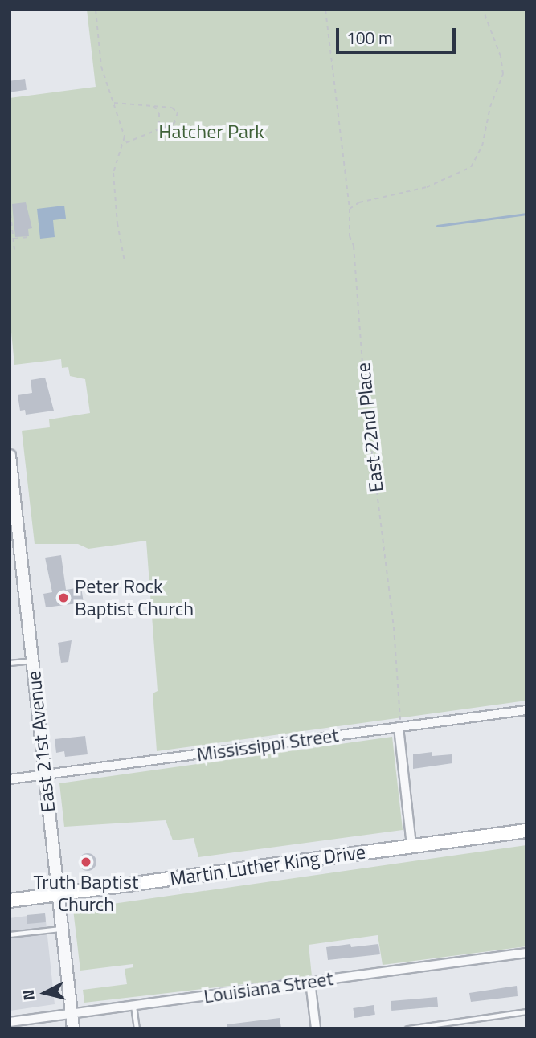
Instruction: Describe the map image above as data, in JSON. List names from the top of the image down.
{
  "streets": {
    "main road": ["Martin Luther King Drive"],
    "street": ["East 21st Avenue", "Mississippi Street", "Louisiana Street"],
    "path": ["East 22nd Place"]
  },
  "crossings": [
    ["East 22nd Place", "Mississippi Street"],
    ["East 21st Avenue", "Mississippi Street"],
    ["East 21st Avenue", "Martin Luther King Drive"],
    ["East 21st Avenue", "Louisiana Street"]
  ],
  "parks": ["Hatcher Park"],
  "places": ["Peter Rock Baptist Church", "Truth Baptist Church"],
  "scale_bar": "100 m",
  "north": "left"
}
